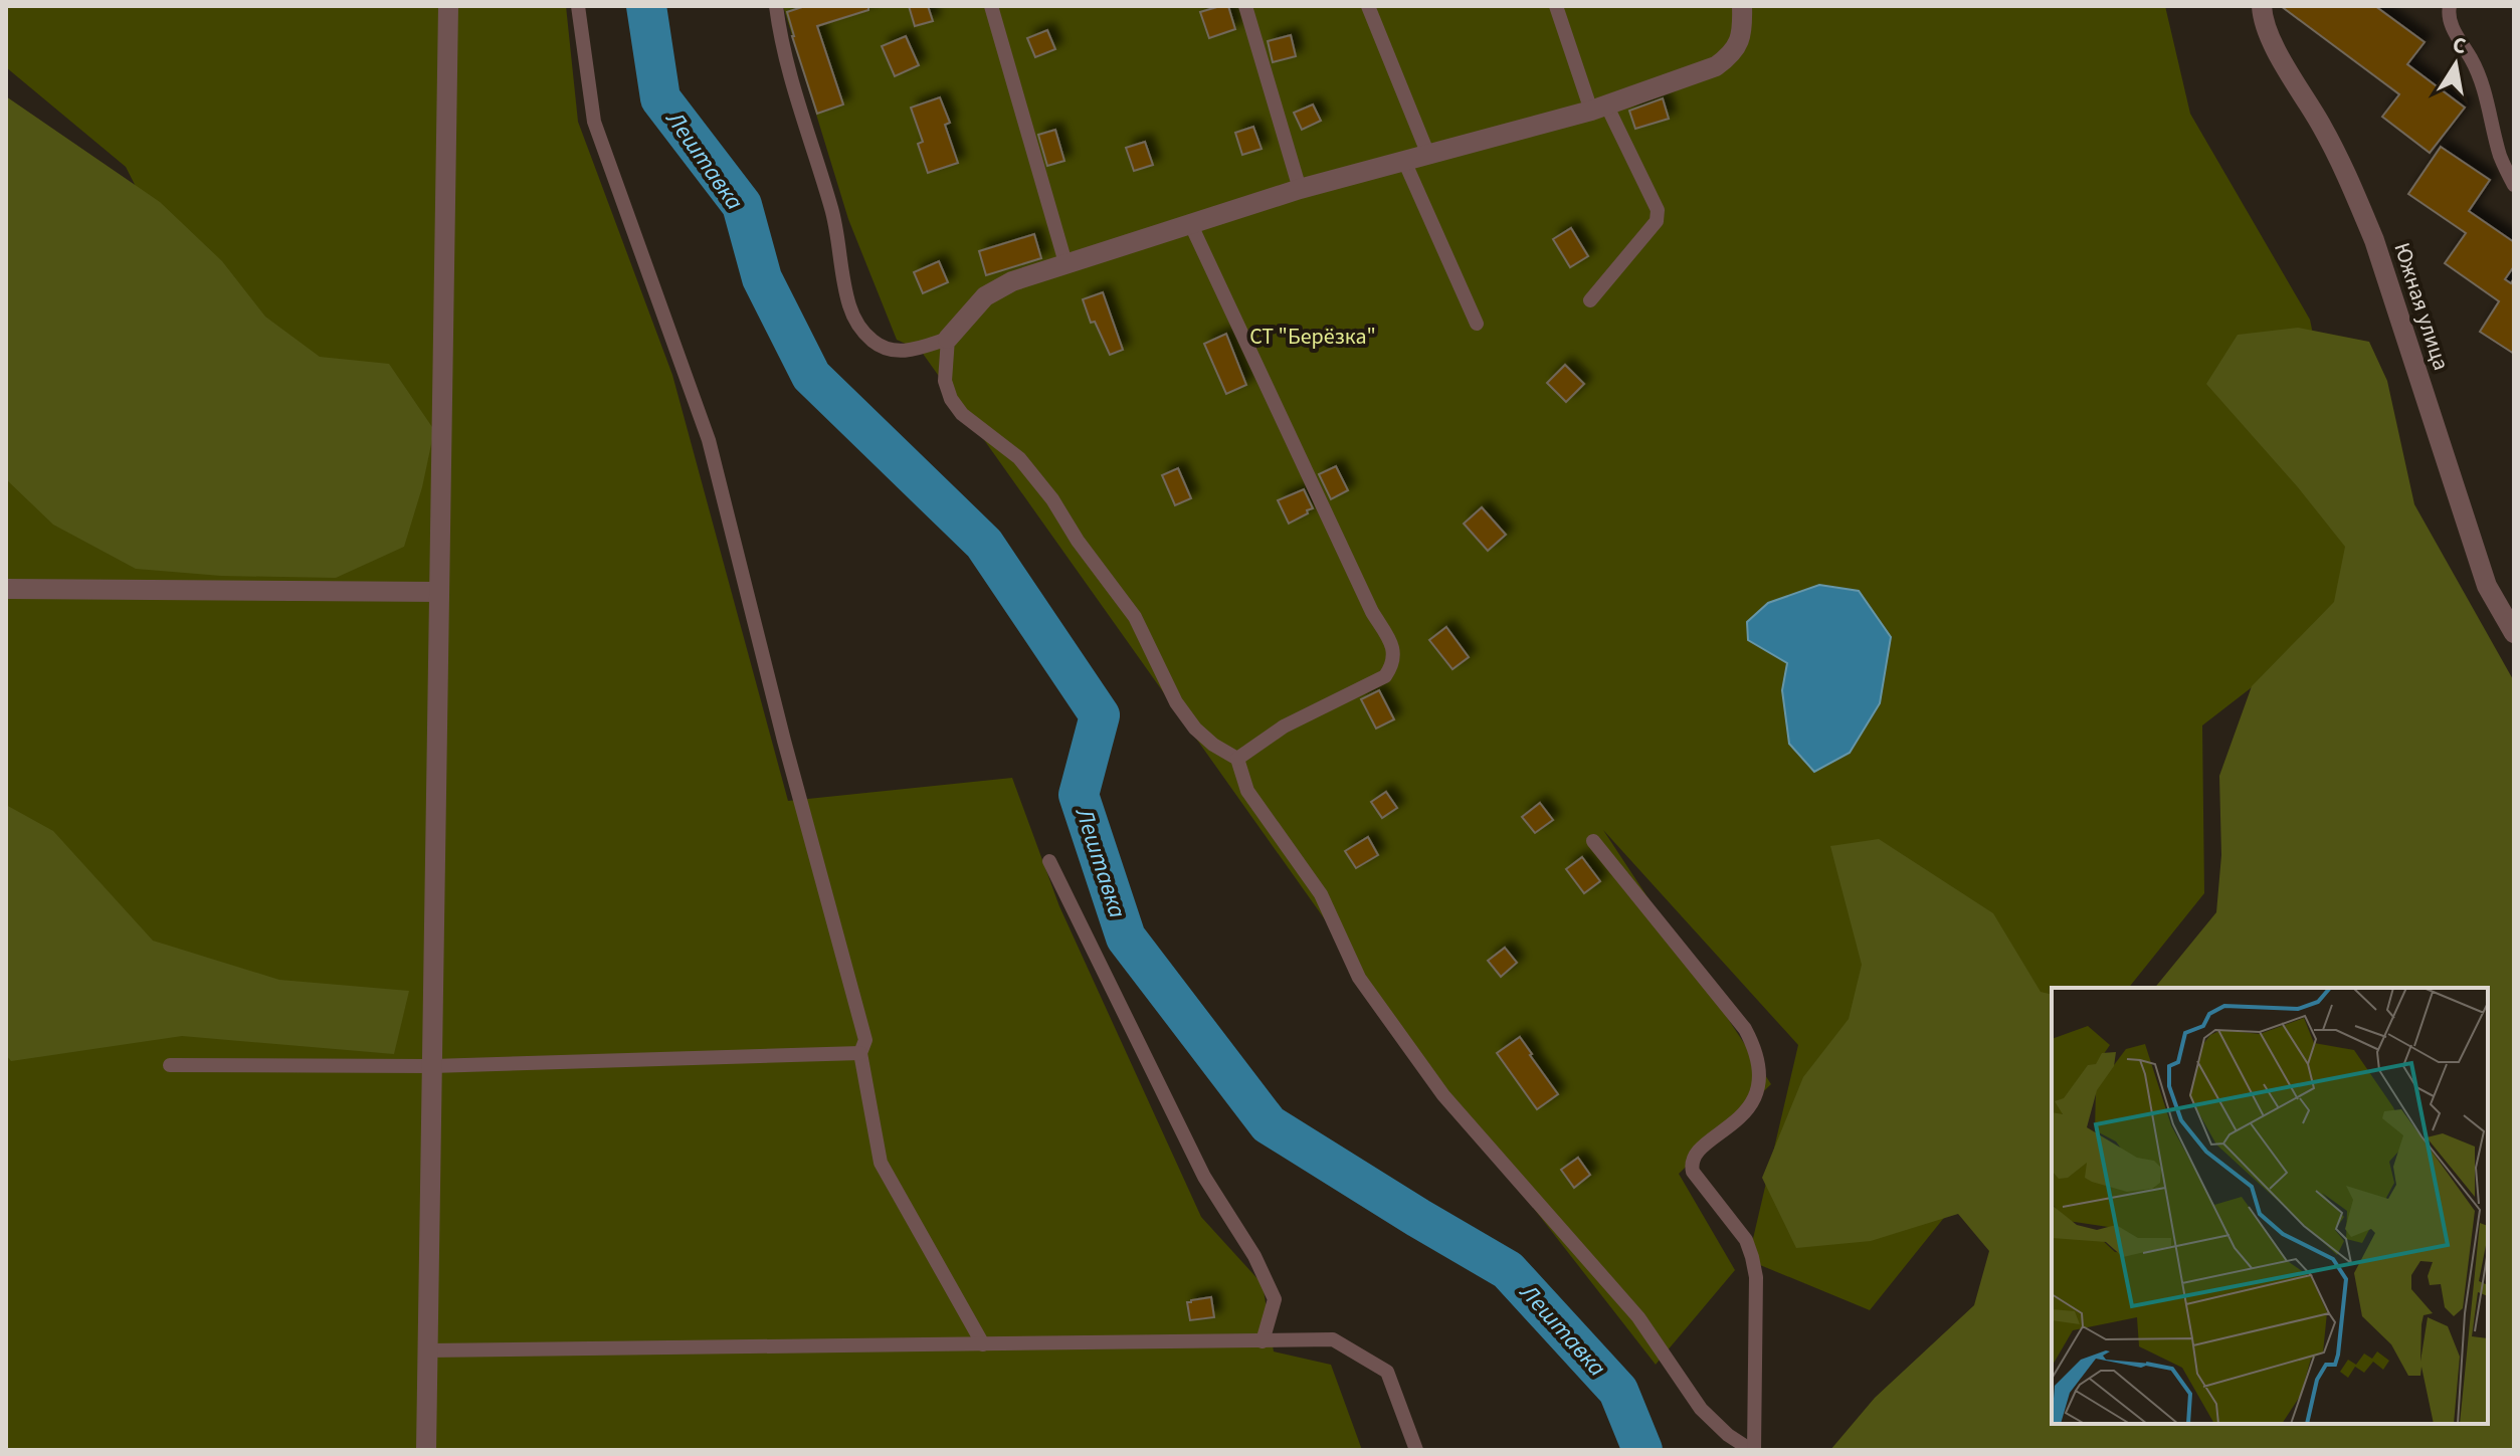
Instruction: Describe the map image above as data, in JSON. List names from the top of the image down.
{
  "streets": {
    "street": ["Южная улица"]
  },
  "water": ["Лештавка"],
  "parks": ["СТ \"Берёзка\""],
  "north": "top"
}
